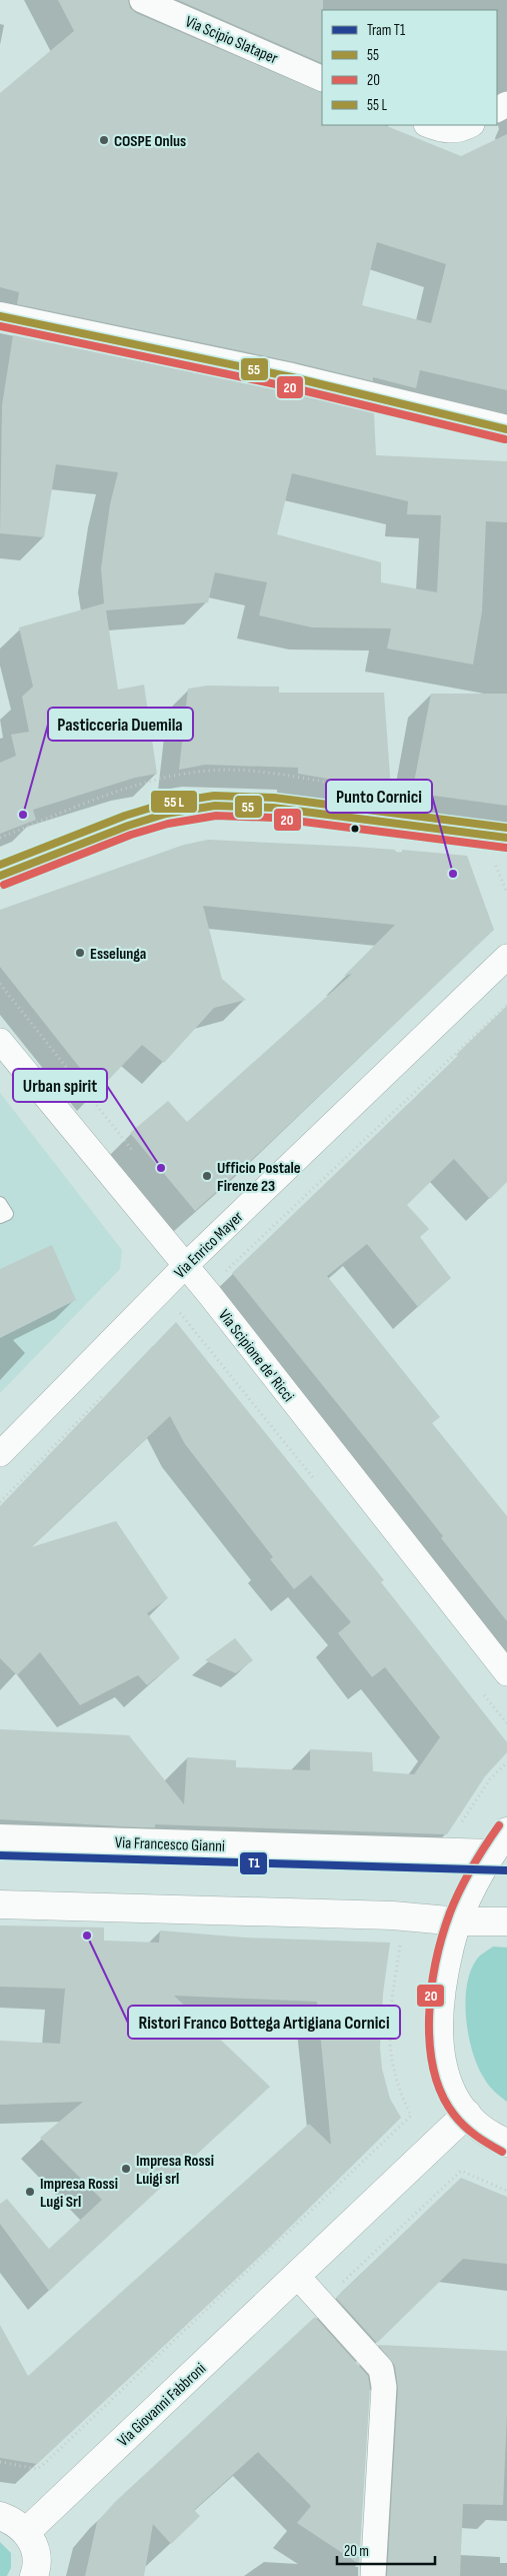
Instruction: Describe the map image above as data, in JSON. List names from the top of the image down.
{
  "streets": {
    "street": [
      "Via Scipio Slataper",
      "Via Enrico Mayer",
      "Via Scipione de' Ricci",
      "Via Francesco Gianni",
      "Via Giovanni Fabbroni"
    ]
  },
  "crossings": [
    ["Via Enrico Mayer", "Via Scipione de' Ricci"]
  ],
  "places": [
    "COSPE Onlus",
    "Pasticceria Duemila",
    "Punto Cornici",
    "Esselunga",
    "Urban spirit",
    "Ufficio Postale Firenze 23",
    "Ristori Franco Bottega Artigiana Cornici",
    "Impresa Rossi Luigi srl",
    "Impresa Rossi Lugi Srl"
  ],
  "lines": ["transit line 55", "transit line 20", "tram line T1"],
  "legend": [
    "Tram T1",
    "55",
    "20",
    "55 L"
  ],
  "scale_bar": "20 m"
}
